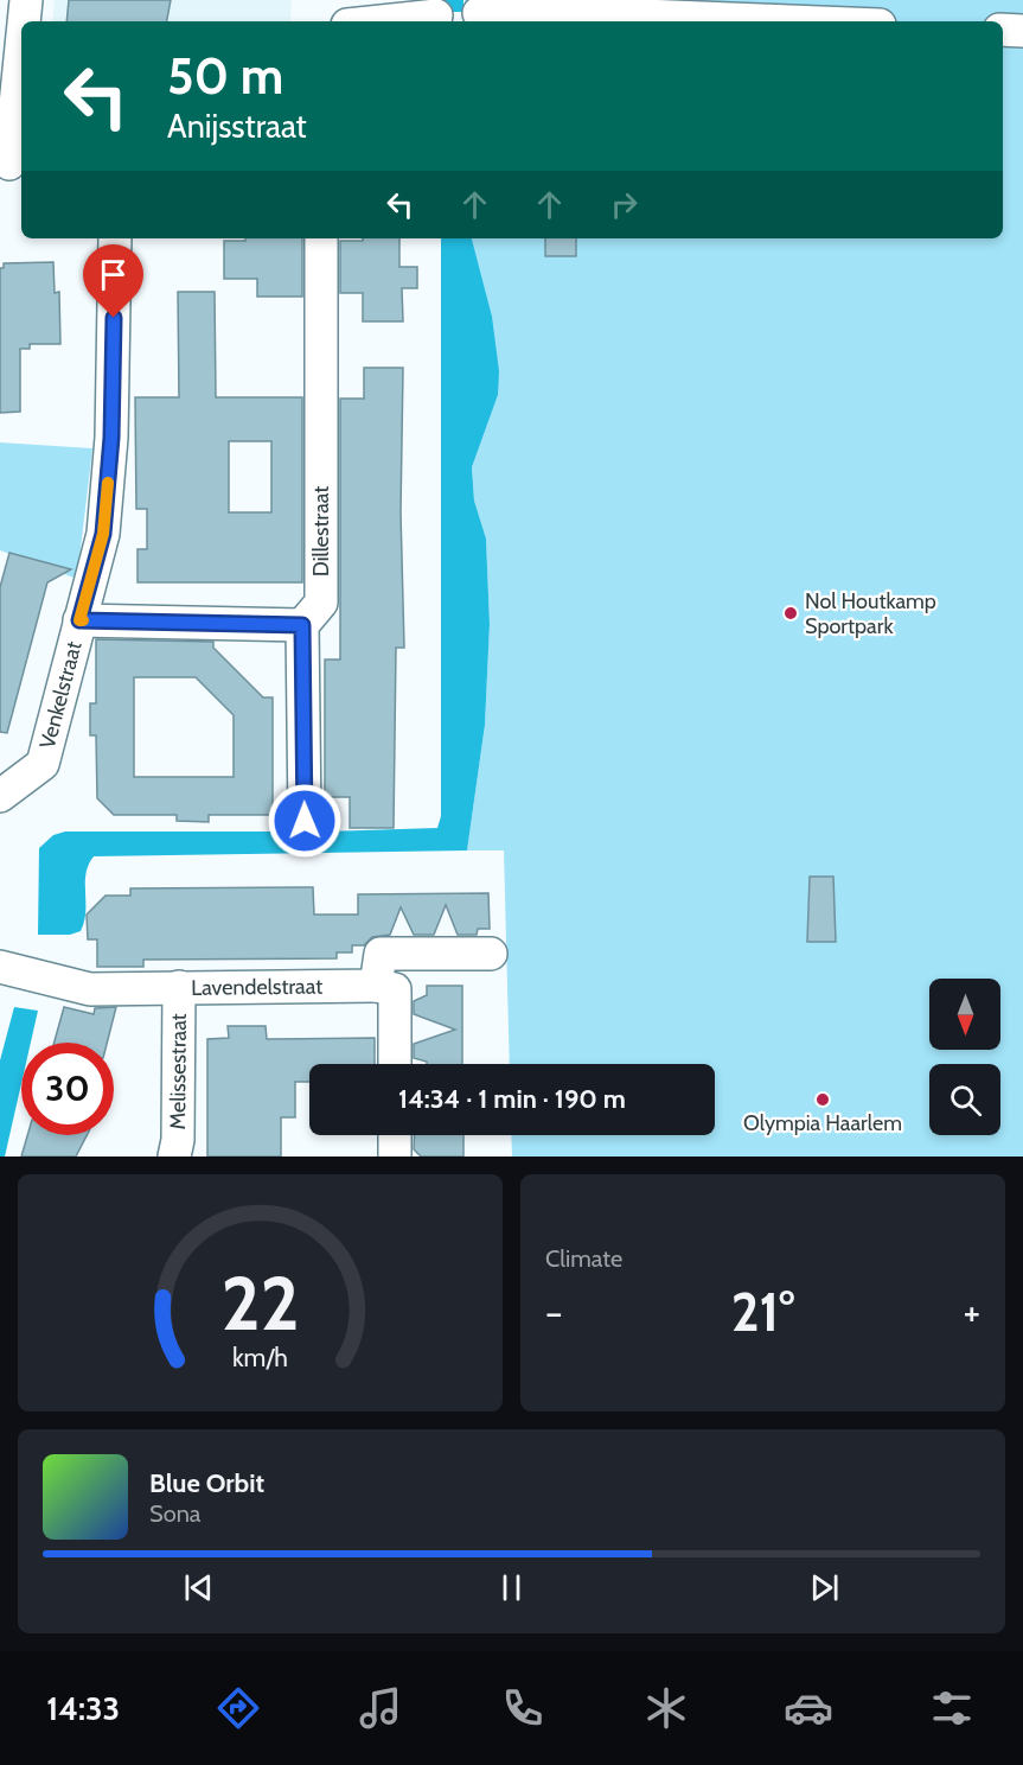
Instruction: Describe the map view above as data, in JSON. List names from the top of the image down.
{
  "streets": {
    "street": [
      "Dillestraat",
      "Venkelstraat",
      "Lavendelstraat",
      "Melissestraat"
    ]
  },
  "crossings": [
    ["Lavendelstraat", "Melissestraat"]
  ],
  "places": ["Nol Houtkamp Sportpark", "Olympia Haarlem"],
  "north": "bottom",
  "page": {
    "turn": ["50 m", "Anijsstraat"],
    "limit": "30",
    "trip": "14:34 · 1 min · 190 m",
    "tile": "Climate",
    "heat": ["−", "21°", "+"],
    "song": ["Blue Orbit", "Sona"],
    "tabs": "14:33",
    "gauge": ["22", "km/h"]
  }
}
